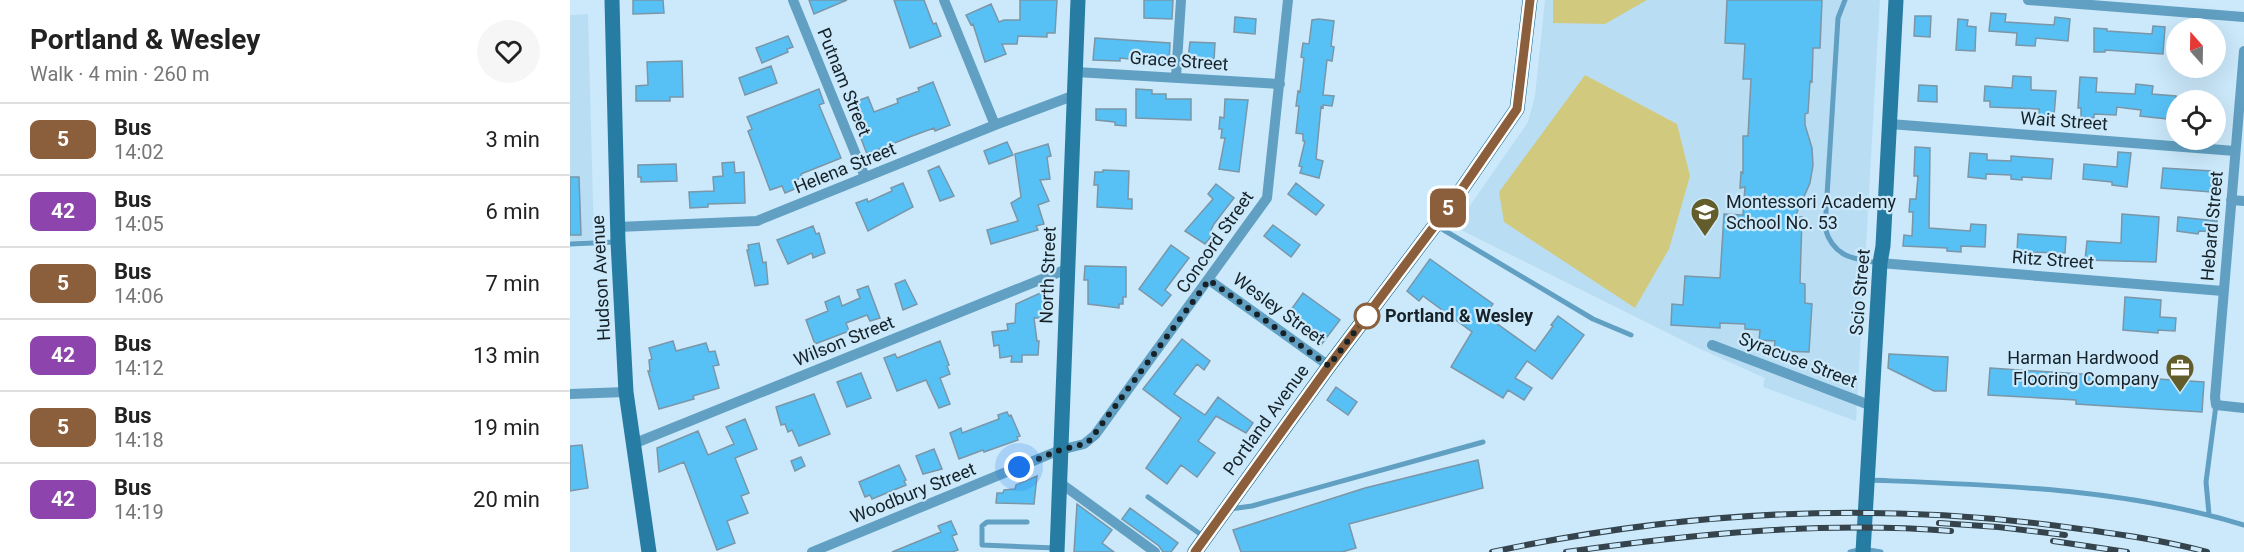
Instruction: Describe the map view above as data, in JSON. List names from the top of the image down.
{
  "streets": {
    "main road": ["Portland Avenue"],
    "street": [
      "Grace Street",
      "Putnam Street",
      "Wait Street",
      "Helena Street",
      "Hebard Street",
      "Concord Street",
      "Ritz Street",
      "North Street",
      "Hudson Avenue",
      "Scio Street",
      "Wesley Street",
      "Wilson Street",
      "Syracuse Street",
      "Woodbury Street"
    ]
  },
  "crossings": [
    ["Grace Street", "Concord Street"],
    ["Grace Street", "North Street"],
    ["Putnam Street", "Helena Street"],
    ["Wait Street", "Hebard Street"],
    ["Wait Street", "Scio Street"],
    ["Helena Street", "North Street"],
    ["Helena Street", "Hudson Avenue"],
    ["Hebard Street", "Ritz Street"],
    ["Concord Street", "North Street"],
    ["Concord Street", "Wesley Street"],
    ["Concord Street", "Woodbury Street"],
    ["Ritz Street", "Scio Street"],
    ["North Street", "Wilson Street"],
    ["North Street", "Woodbury Street"],
    ["Hudson Avenue", "Wilson Street"],
    ["Scio Street", "Syracuse Street"],
    ["Wesley Street", "Portland Avenue"]
  ],
  "places": {
    "school or university": ["Montessori Academy School No. 53"],
    "other": ["Portland & Wesley"],
    "office": ["Harman Hardwood Flooring Company"]
  },
  "lines": ["bus line 5"],
  "north": "top",
  "page": {
    "heading": ["Portland & Wesley", "Walk · 4 min · 260 m"],
    "on_map": "5",
    "list": [
      {
        "mark": "5",
        "name": "Bus",
        "note": "14:02",
        "value": "3 min"
      },
      {
        "mark": "42",
        "name": "Bus",
        "note": "14:05",
        "value": "6 min"
      },
      {
        "mark": "5",
        "name": "Bus",
        "note": "14:06",
        "value": "7 min"
      },
      {
        "mark": "42",
        "name": "Bus",
        "note": "14:12",
        "value": "13 min"
      },
      {
        "mark": "5",
        "name": "Bus",
        "note": "14:18",
        "value": "19 min"
      },
      {
        "mark": "42",
        "name": "Bus",
        "note": "14:19",
        "value": "20 min"
      }
    ]
  }
}
